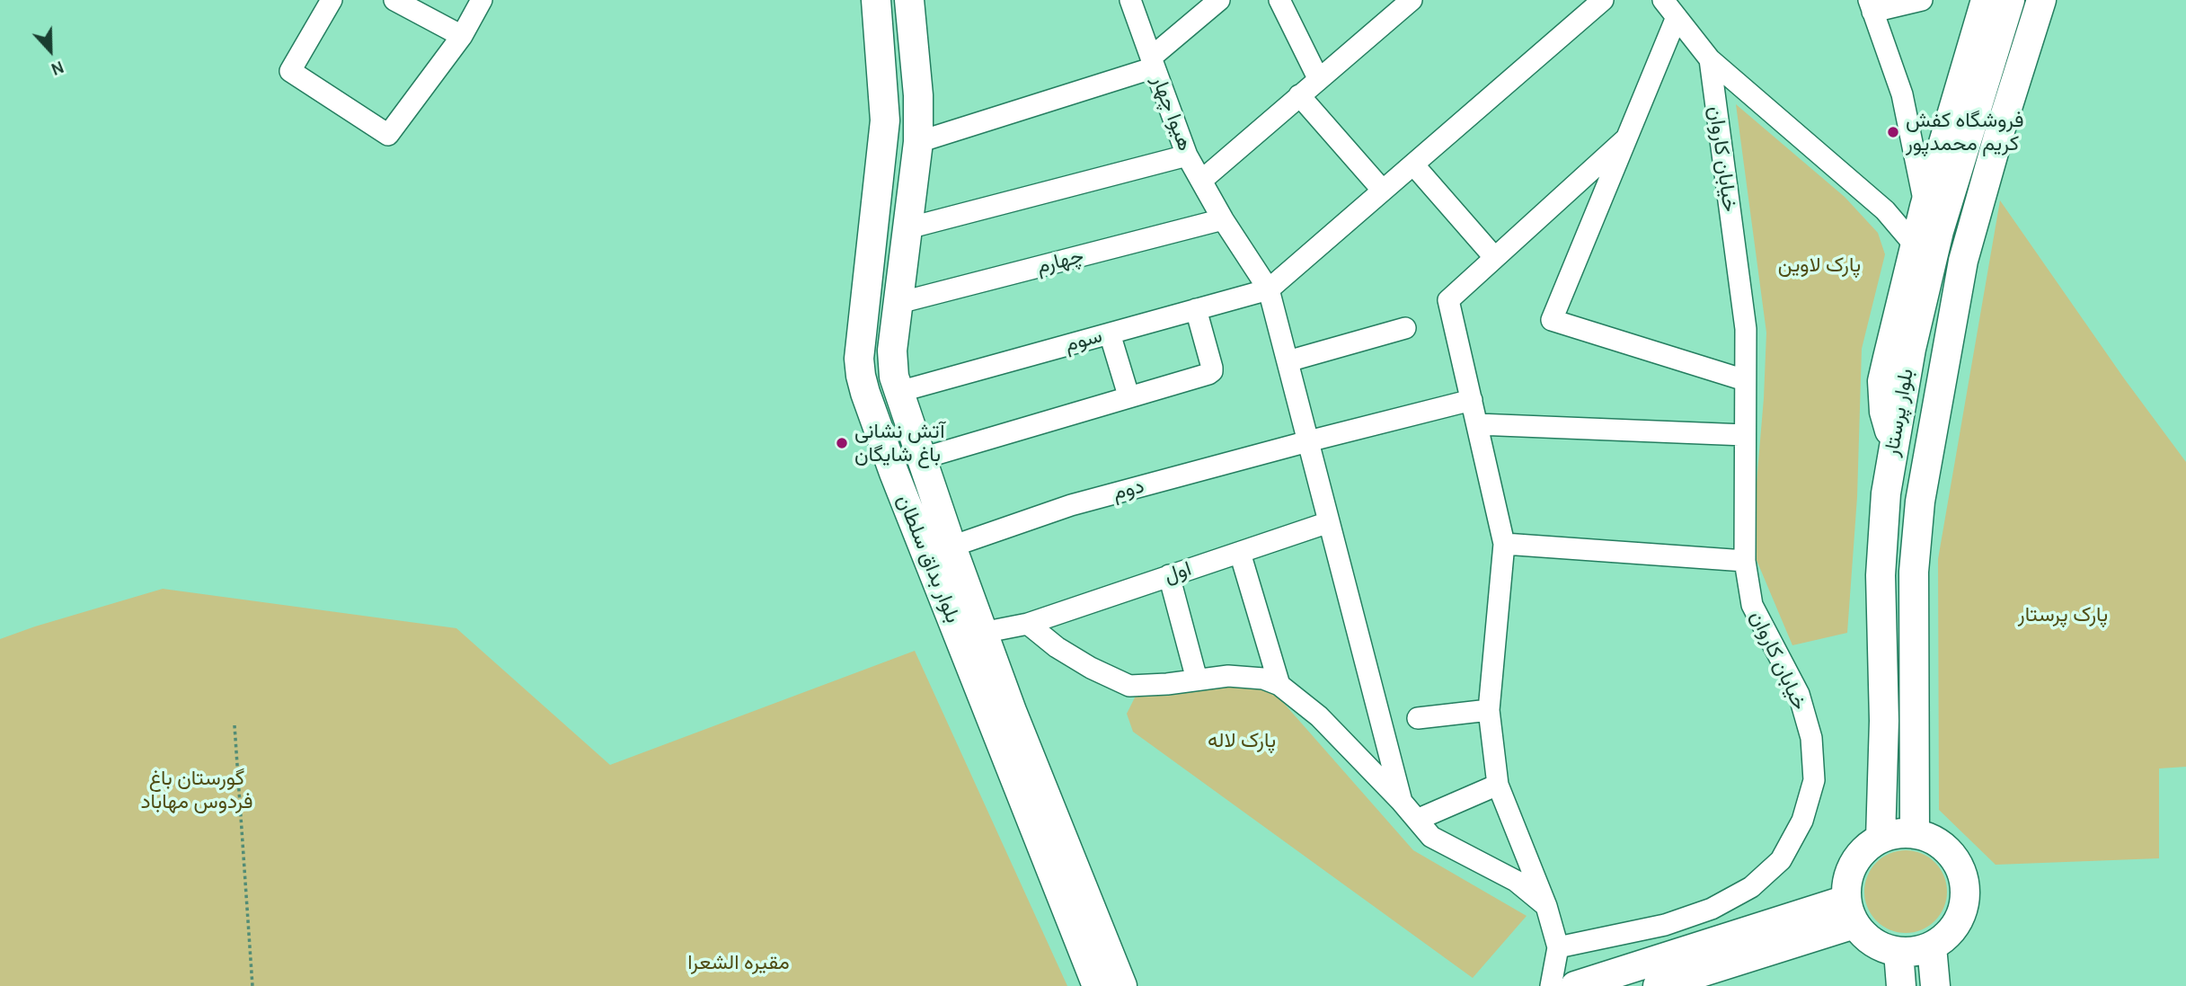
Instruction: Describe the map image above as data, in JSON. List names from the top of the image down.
{
  "streets": {
    "main road": ["بلوار پرستار", "بلوار بداق سلطان"],
    "street": [
      "هیوا چهار",
      "خیابان کاروان",
      "چهارم",
      "سوم",
      "دوم",
      "اول"
    ]
  },
  "crossings": [
    ["هیوا چهار", "چهارم"],
    ["هیوا چهار", "سوم"],
    ["هیوا چهار", "دوم"],
    ["هیوا چهار", "اول"],
    ["چهارم", "بلوار بداق سلطان"],
    ["سوم", "بلوار بداق سلطان"],
    ["دوم", "بلوار بداق سلطان"],
    ["بلوار بداق سلطان", "اول"]
  ],
  "parks": [
    "پارک لاوین",
    "پارک پرستار",
    "پارک لاله",
    "گورستان باغ فردوس مهاباد",
    "مقیره الشعرا"
  ],
  "places": ["فروشگاه کفش کریم محمدپور", "آتش نشانی باغ شایگان"],
  "north": "bottom"
}
